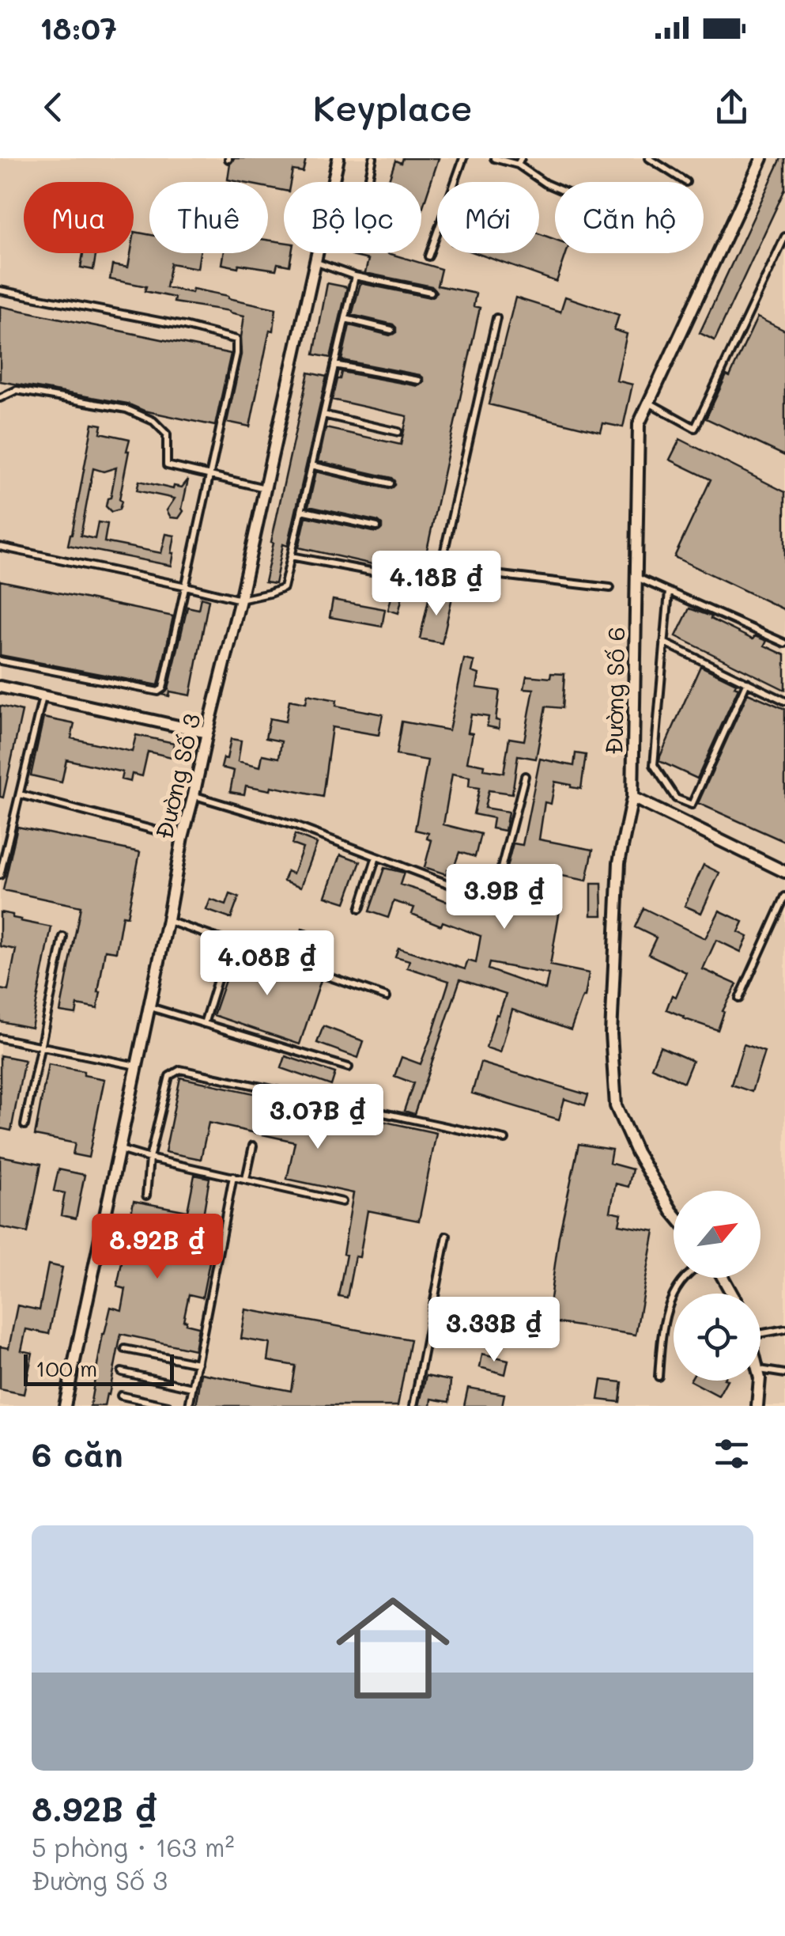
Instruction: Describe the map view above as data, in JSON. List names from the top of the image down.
{
  "streets": {
    "street": ["Đường Số 6", "Đường Số 3"]
  },
  "scale_bar": "100 m",
  "north": "top right",
  "page": {
    "status": "18:07",
    "header": "Keyplace",
    "chip": [
      "Mua",
      "Thuê",
      "Bộ lọc",
      "Mới",
      "Căn hộ"
    ],
    "price": [
      "4.18B ₫",
      "3.9B ₫",
      "4.08B ₫",
      "3.07B ₫",
      "8.92B ₫",
      "3.33B ₫"
    ],
    "scale": "100 m",
    "heading": "6 căn",
    "list": [
      {
        "name": "8.92B ₫",
        "note": "5 phòng · 163 m² · Đường Số 3"
      }
    ]
  }
}
